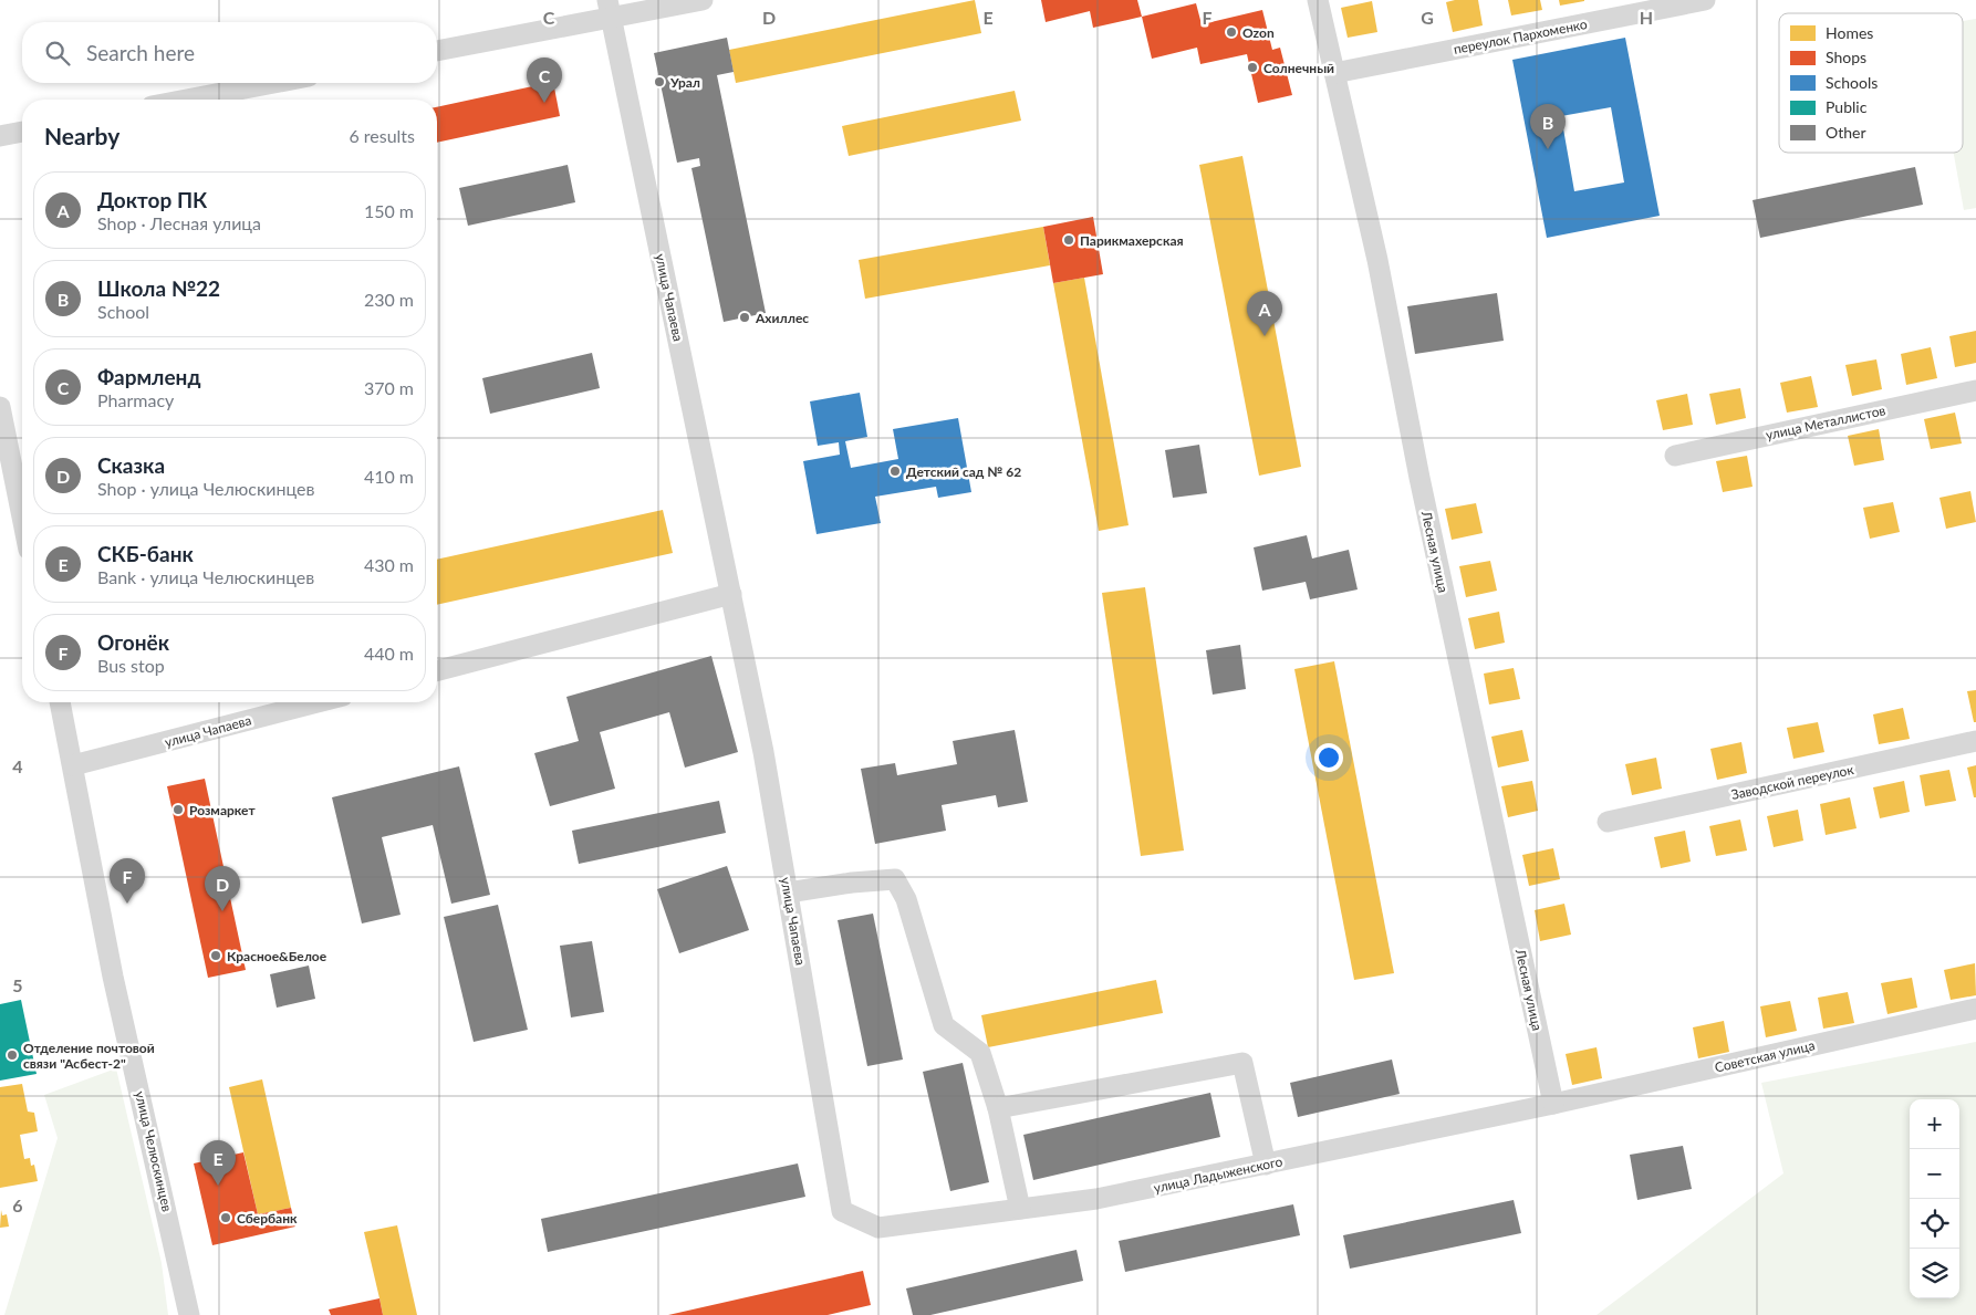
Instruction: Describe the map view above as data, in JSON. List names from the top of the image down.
{
  "streets": {
    "street": [
      "переулок Пархоменко",
      "улица Чапаева",
      "улица Металлистов",
      "Лесная улица",
      "Заводской переулок",
      "Советская улица",
      "улица Челюскинцев",
      "улица Ладыженского"
    ]
  },
  "crossings": [
    ["переулок Пархоменко", "Лесная улица"],
    ["улица Чапаева", "улица Челюскинцев"],
    ["улица Чапаева", "улица Ладыженского"],
    ["Лесная улица", "Советская улица"],
    ["Лесная улица", "улица Ладыженского"],
    ["Советская улица", "улица Ладыженского"]
  ],
  "places": [
    "Ozon",
    "Солнечный",
    "Урал",
    "Парикмахерская",
    "Ахиллес",
    "Детский сад № 62",
    "Розмаркет",
    "Красное&Белое",
    "Отделение почтовой связи \"Асбест-2\"",
    "Сбербанк"
  ],
  "legend": [
    "Homes",
    "Shops",
    "Schools",
    "Public",
    "Other"
  ],
  "page": {
    "search": "Search here",
    "pins": [
      "C",
      "B",
      "A",
      "F",
      "D",
      "E"
    ],
    "heading": ["Nearby", "6 results"],
    "list": [
      {
        "mark": "A",
        "name": "Доктор ПК",
        "note": "Shop · Лесная улица",
        "value": "150 m"
      },
      {
        "mark": "B",
        "name": "Школа №22",
        "note": "School",
        "value": "230 m"
      },
      {
        "mark": "C",
        "name": "Фармленд",
        "note": "Pharmacy",
        "value": "370 m"
      },
      {
        "mark": "D",
        "name": "Сказка",
        "note": "Shop · улица Челюскинцев",
        "value": "410 m"
      },
      {
        "mark": "E",
        "name": "СКБ-банк",
        "note": "Bank · улица Челюскинцев",
        "value": "430 m"
      },
      {
        "mark": "F",
        "name": "Огонёк",
        "note": "Bus stop",
        "value": "440 m"
      }
    ],
    "map_buttons": ["+", "−"]
  },
  "grid": {
    "columns": [
      "C",
      "D",
      "E",
      "F",
      "G",
      "H"
    ],
    "rows": ["4", "5", "6"]
  }
}
